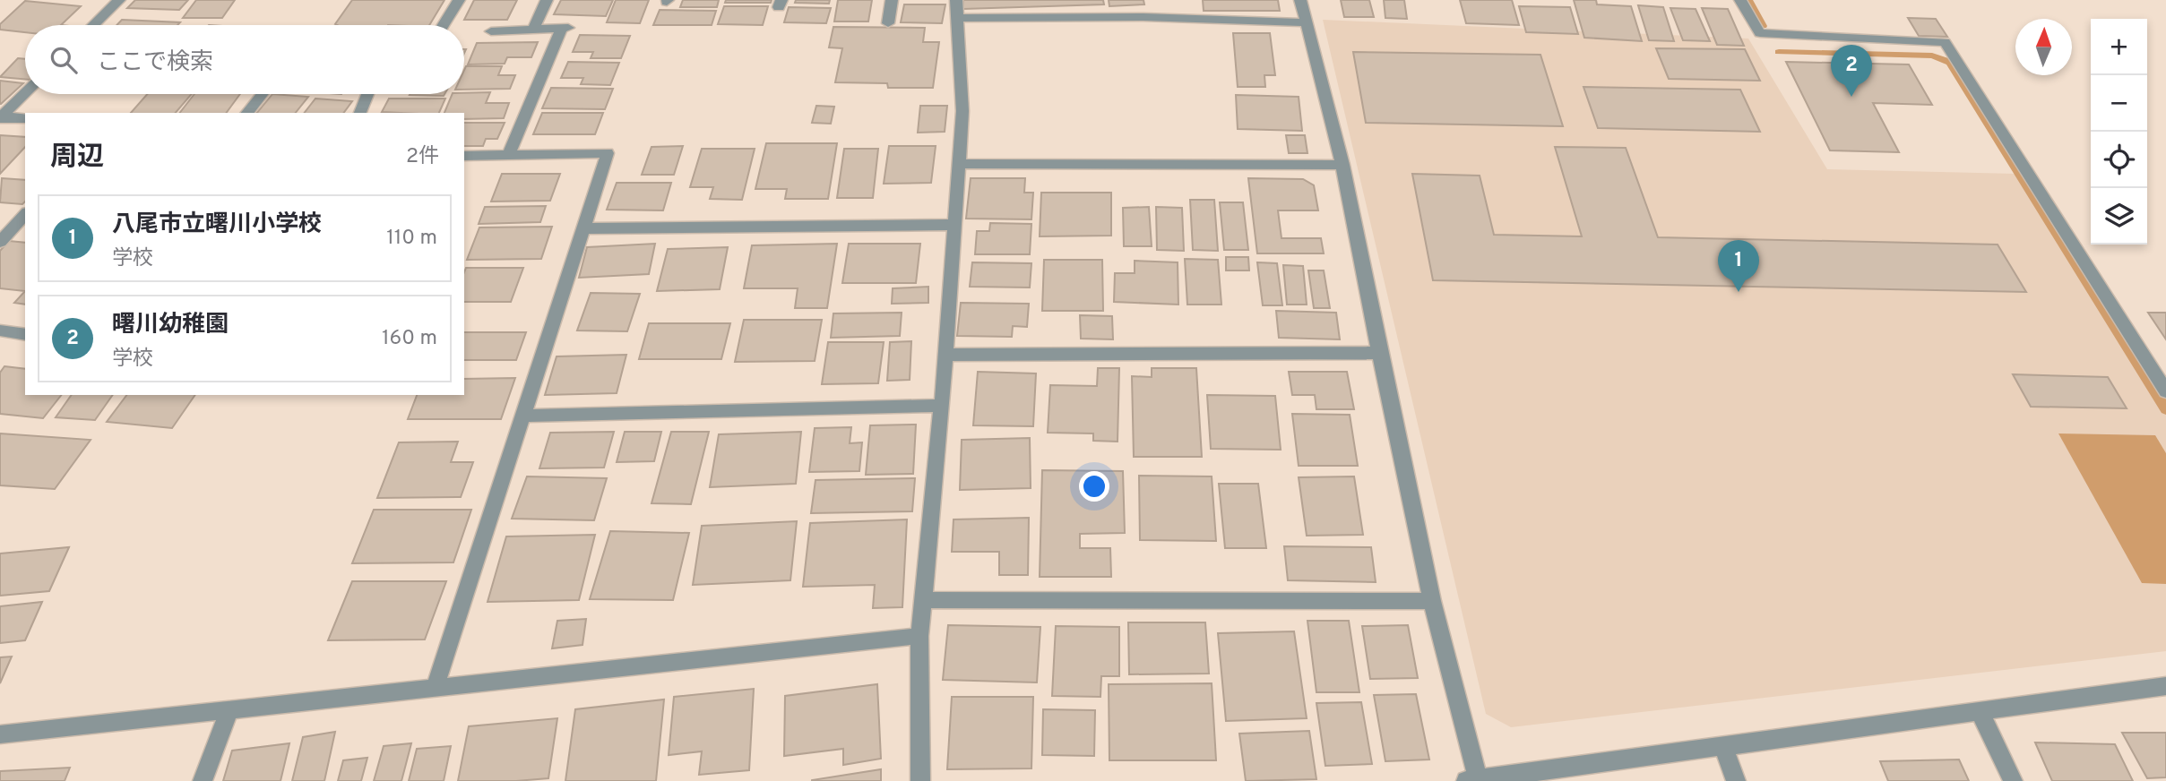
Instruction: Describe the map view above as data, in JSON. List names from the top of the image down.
{
  "north": "top",
  "page": {
    "map_buttons": ["+", "−"],
    "search": "ここで検索",
    "pins": ["2", "1"],
    "heading": ["周辺", "2件"],
    "list": [
      {
        "mark": "1",
        "name": "八尾市立曙川小学校",
        "note": "学校",
        "value": "110 m"
      },
      {
        "mark": "2",
        "name": "曙川幼稚園",
        "note": "学校",
        "value": "160 m"
      }
    ]
  }
}
